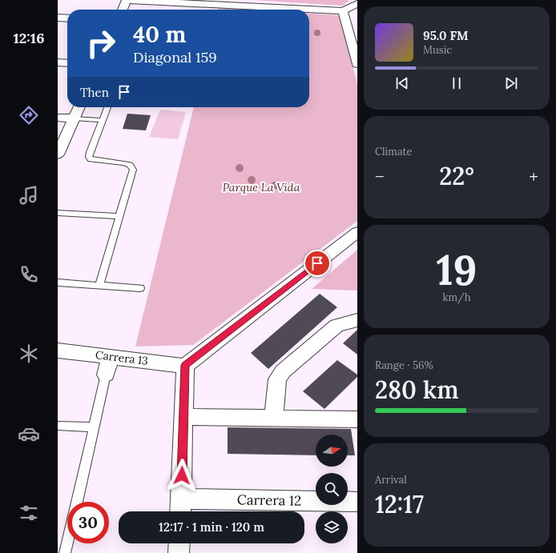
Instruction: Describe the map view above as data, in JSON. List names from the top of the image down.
{
  "streets": {
    "street": ["Carrera 13", "Carrera 12"]
  },
  "parks": ["Parque La Vida"],
  "north": "right",
  "page": {
    "tabs": "12:16",
    "turn": ["40 m", "Diagonal 159"],
    "song": ["95.0 FM", "Music"],
    "then": "Then",
    "tile": [
      "Climate",
      ["19", "km/h"],
      ["Range · 56%", "280 km"],
      ["Arrival", "12:17"]
    ],
    "heat": ["−", "22°", "+"],
    "limit": "30",
    "trip": "12:17 · 1 min · 120 m"
  }
}
